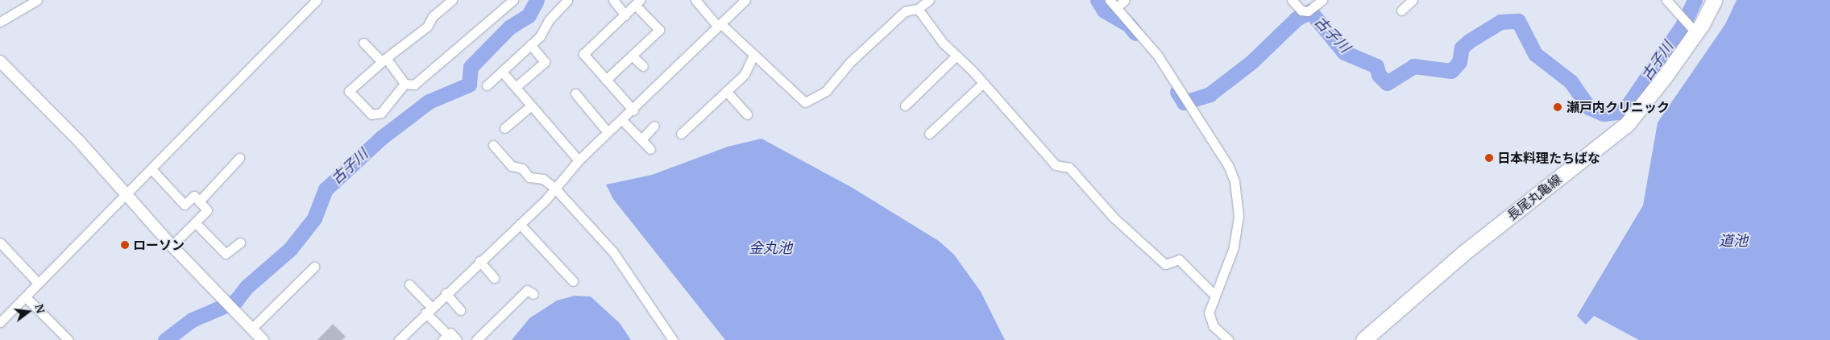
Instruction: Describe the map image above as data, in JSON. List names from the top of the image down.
{
  "streets": {
    "main road": ["長尾丸亀線"]
  },
  "water": ["古子川", "道池", "金丸池"],
  "places": ["瀬戸内クリニック", "日本料理たちばな", "ローソン"],
  "north": "right"
}
